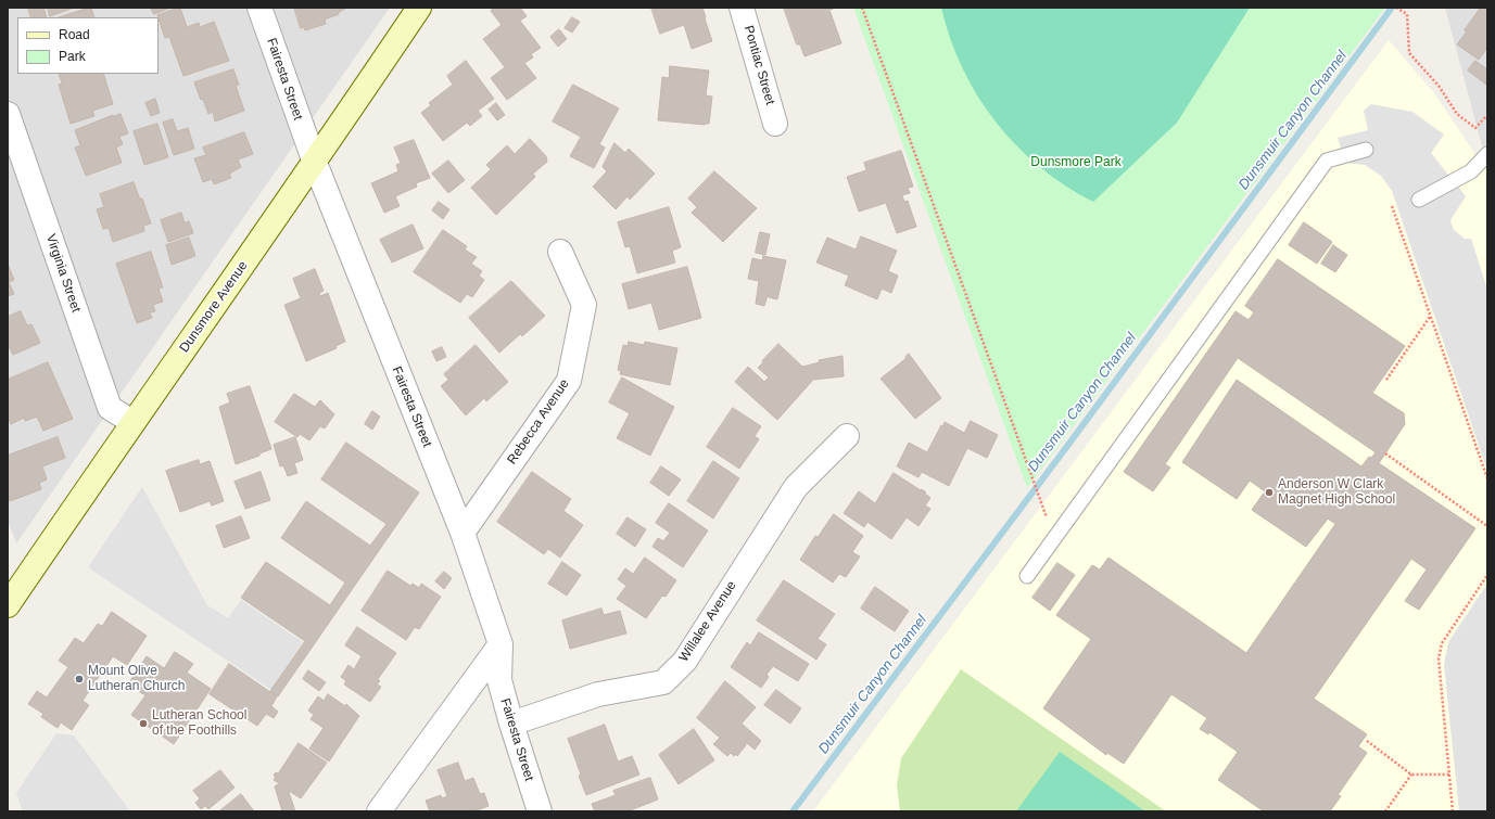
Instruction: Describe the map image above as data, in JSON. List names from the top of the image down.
{
  "streets": {
    "street": [
      "Pontiac Street",
      "Fairesta Street",
      "Virginia Street",
      "Dunsmore Avenue",
      "Rebecca Avenue",
      "Willalee Avenue"
    ]
  },
  "crossings": [
    ["Fairesta Street", "Dunsmore Avenue"],
    ["Fairesta Street", "Rebecca Avenue"],
    ["Fairesta Street", "Willalee Avenue"],
    ["Virginia Street", "Dunsmore Avenue"]
  ],
  "water": ["Dunsmuir Canyon Channel"],
  "parks": ["Dunsmore Park"],
  "places": ["Anderson W Clark Magnet High School", "Mount Olive Lutheran Church", "Lutheran School of the Foothills"],
  "legend": ["Road", "Park"]
}
